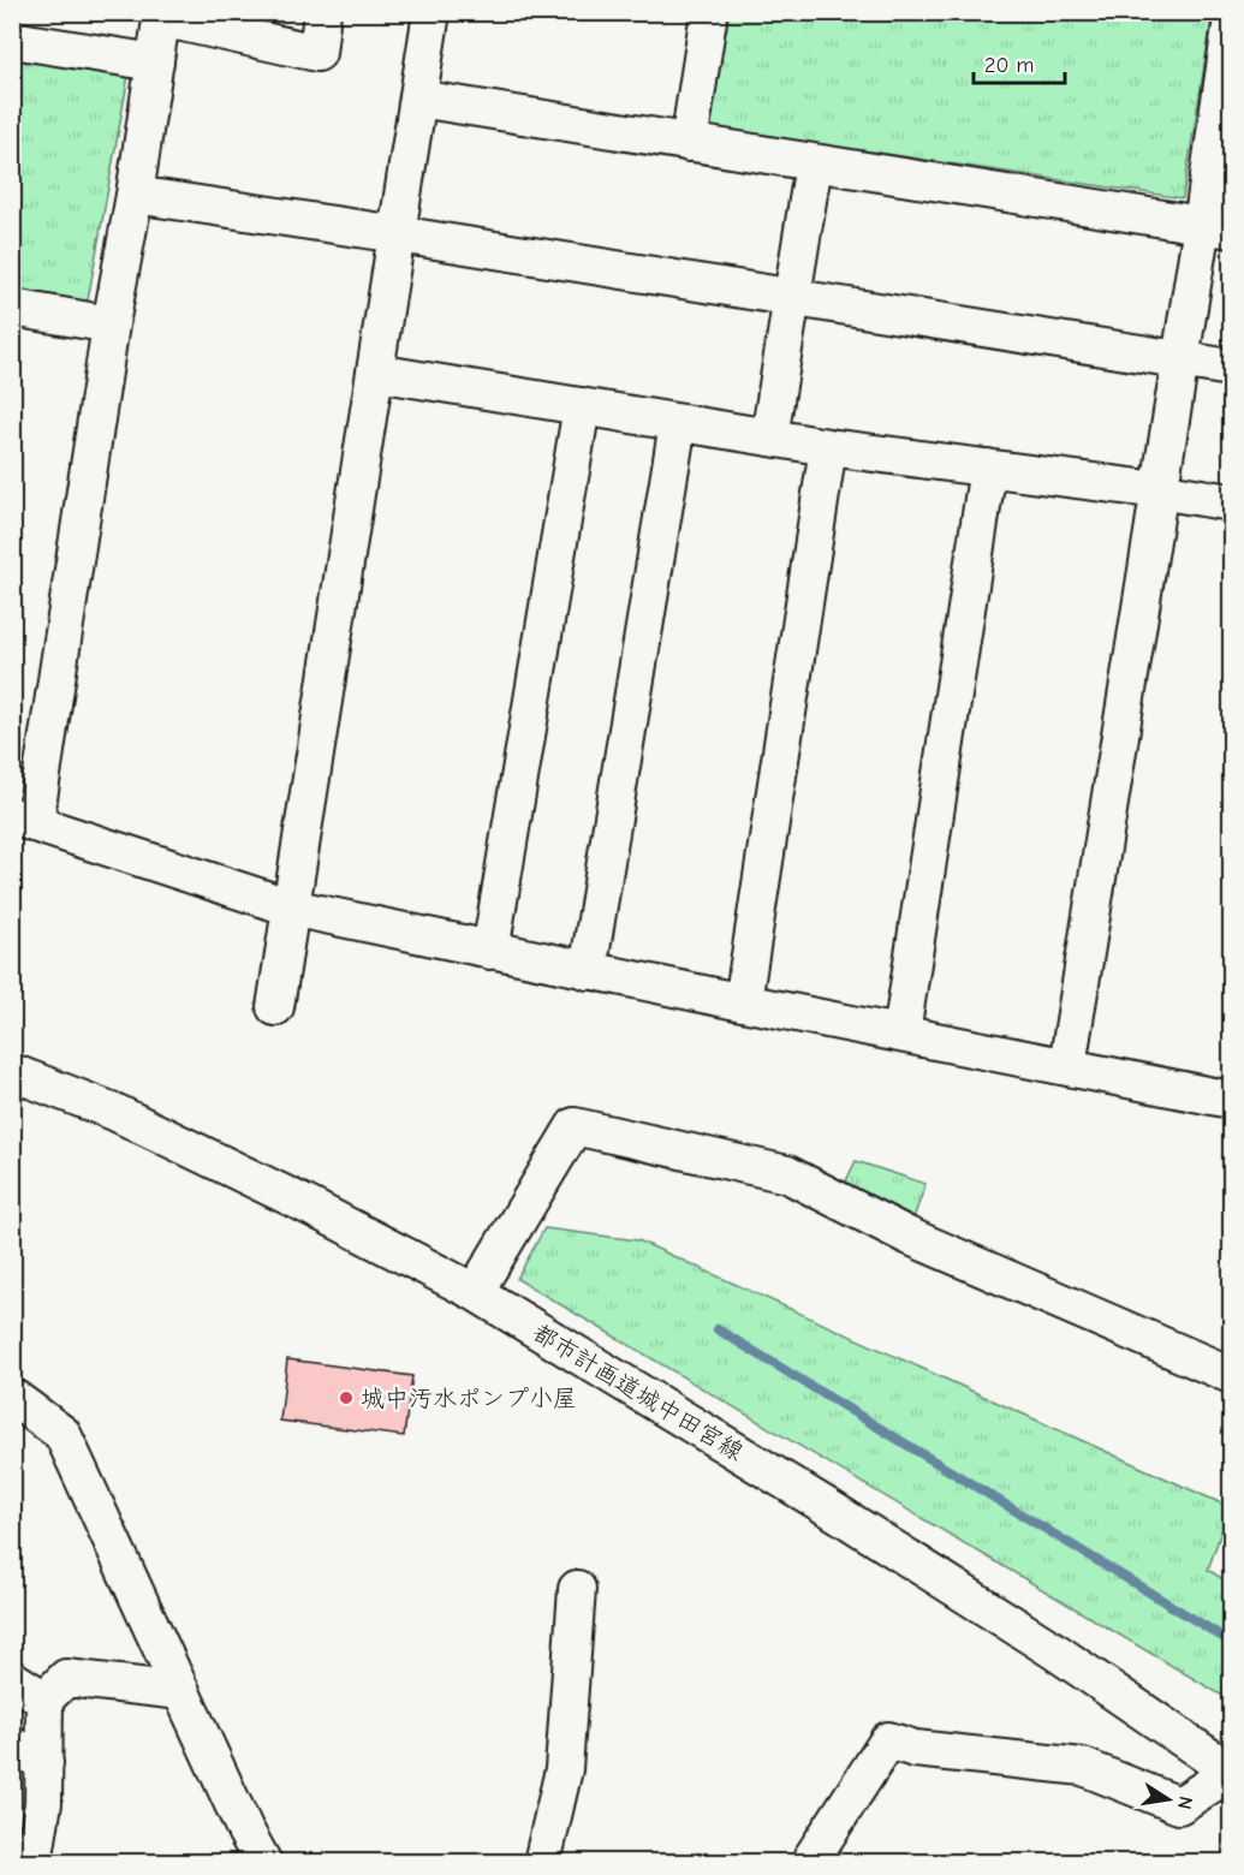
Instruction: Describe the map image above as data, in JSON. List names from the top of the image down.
{
  "streets": {
    "street": ["都市計画道城中田宮線"]
  },
  "places": ["城中汚水ポンプ小屋"],
  "scale_bar": "20 m",
  "north": "right"
}
